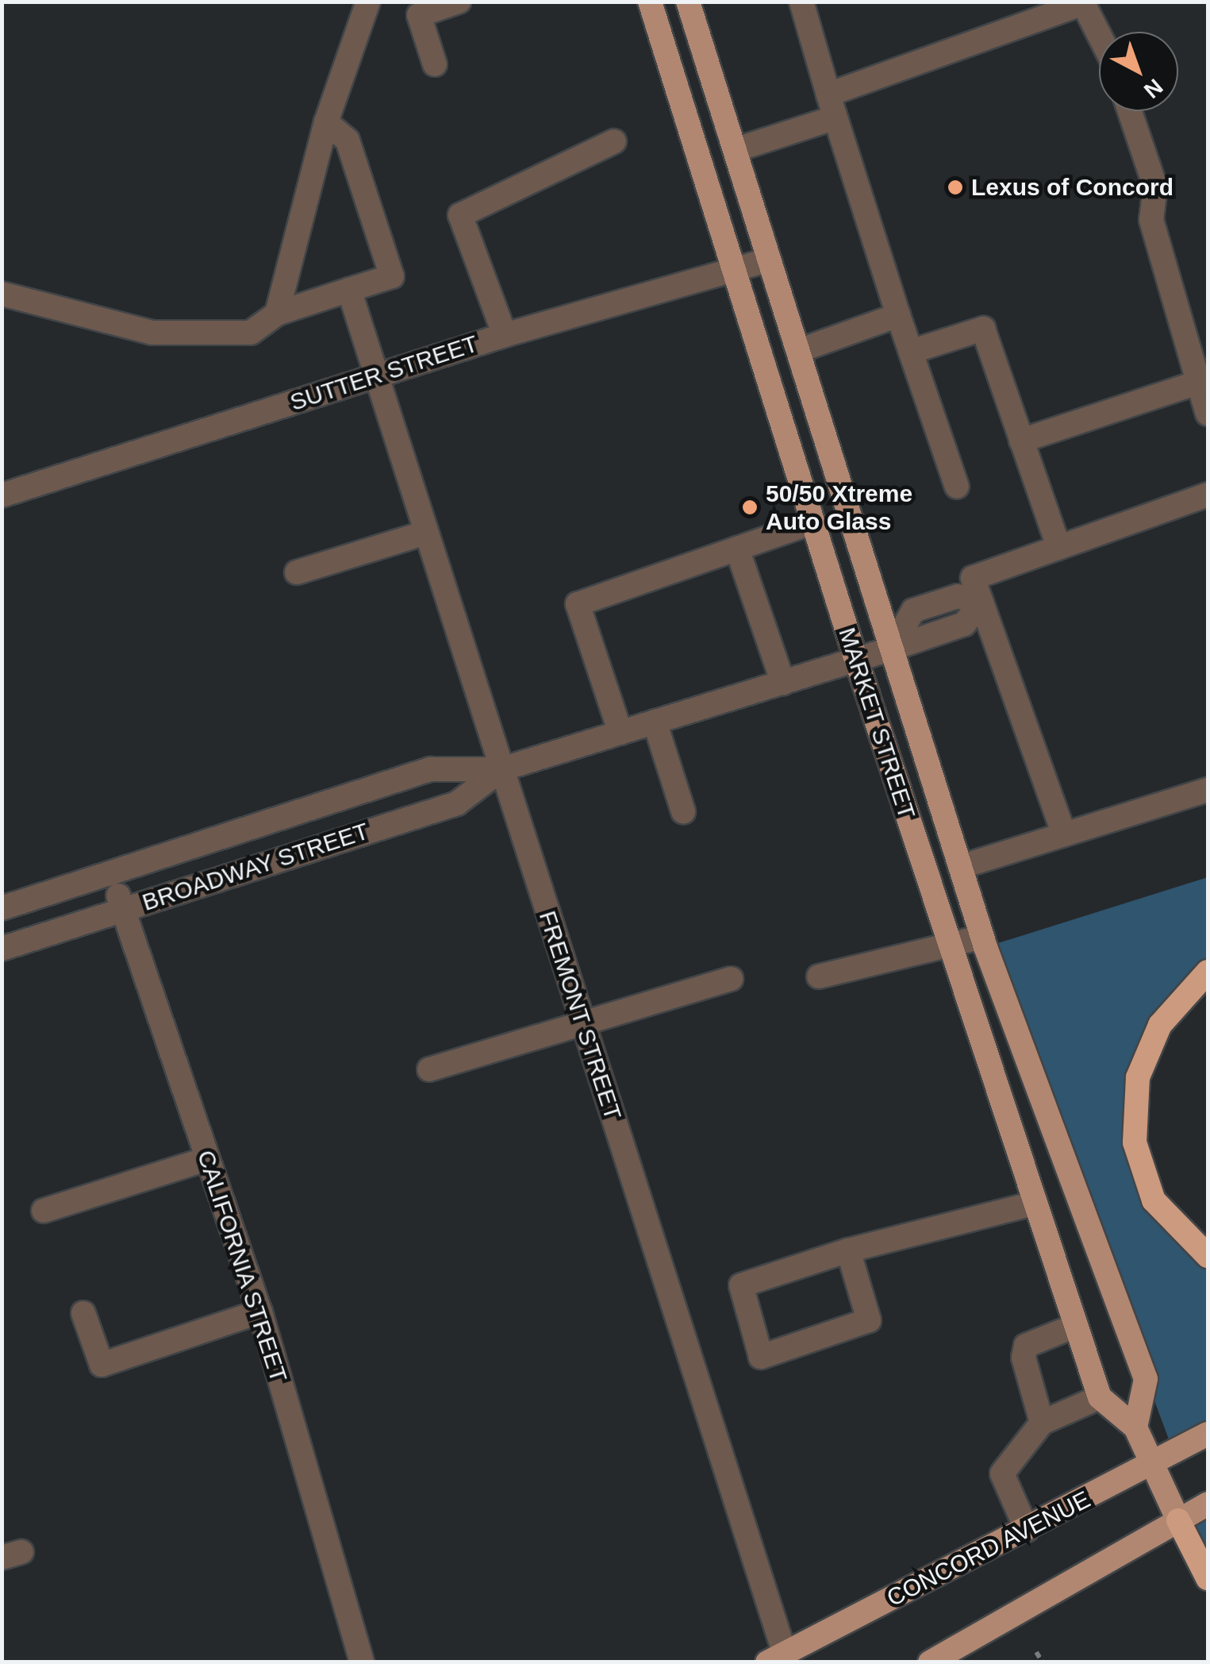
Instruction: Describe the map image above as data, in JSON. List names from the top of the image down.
{
  "streets": {
    "main road": ["MARKET STREET", "CONCORD AVENUE"],
    "street": [
      "SUTTER STREET",
      "BROADWAY STREET",
      "FREMONT STREET",
      "CALIFORNIA STREET"
    ]
  },
  "crossings": [
    ["SUTTER STREET", "MARKET STREET"],
    ["SUTTER STREET", "FREMONT STREET"],
    ["MARKET STREET", "BROADWAY STREET"],
    ["BROADWAY STREET", "FREMONT STREET"],
    ["BROADWAY STREET", "CALIFORNIA STREET"],
    ["FREMONT STREET", "CONCORD AVENUE"]
  ],
  "places": ["Lexus of Concord", "50/50 Xtreme Auto Glass"],
  "north": "bottom right"
}
